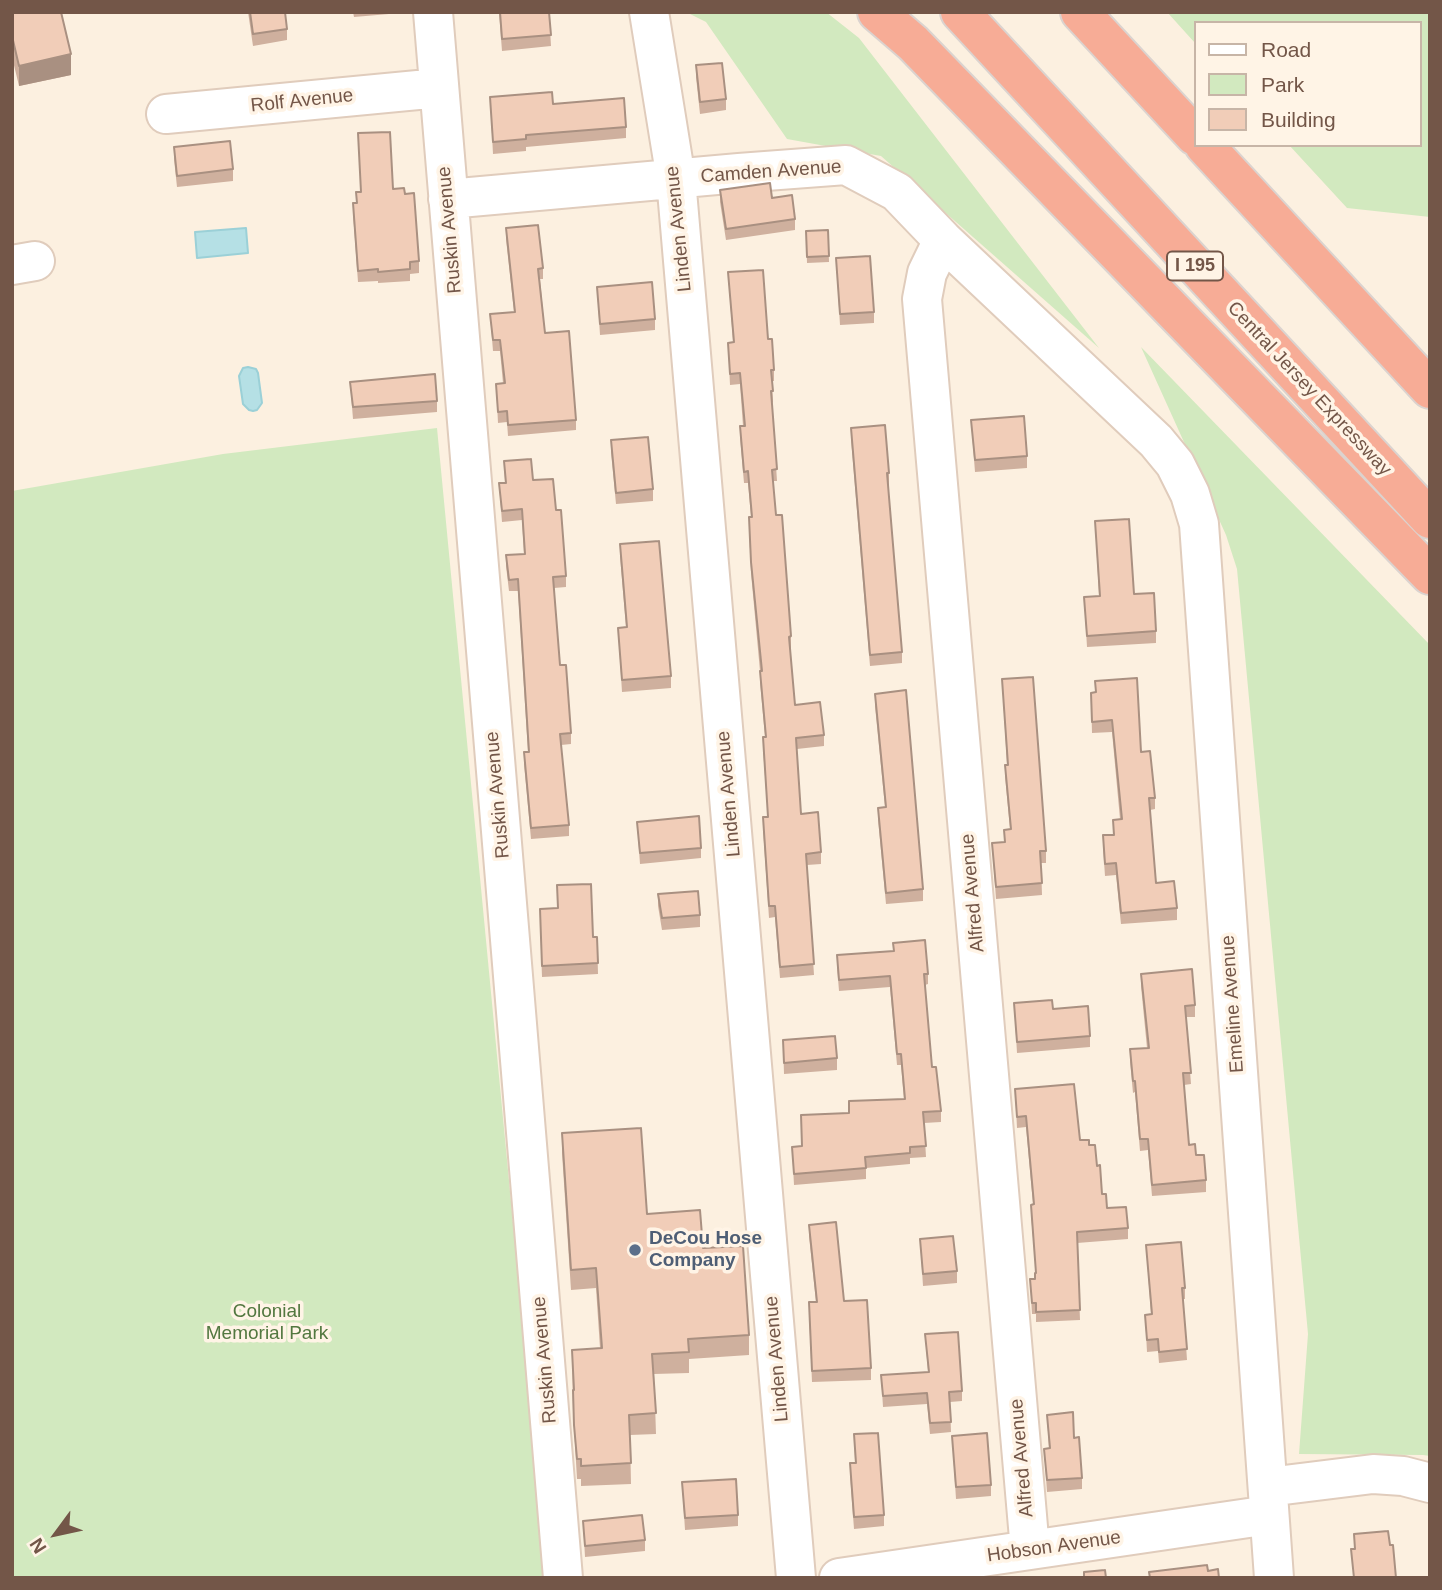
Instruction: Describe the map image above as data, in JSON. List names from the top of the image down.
{
  "streets": {
    "highway": ["I 195", "Central Jersey Expressway"],
    "street": [
      "Rolf Avenue",
      "Camden Avenue",
      "Linden Avenue",
      "Ruskin Avenue",
      "Alfred Avenue",
      "Emeline Avenue",
      "Hobson Avenue"
    ]
  },
  "crossings": [
    ["Rolf Avenue", "Ruskin Avenue"],
    ["Camden Avenue", "Linden Avenue"],
    ["Camden Avenue", "Ruskin Avenue"],
    ["Camden Avenue", "Alfred Avenue"],
    ["Camden Avenue", "Emeline Avenue"],
    ["Alfred Avenue", "Hobson Avenue"],
    ["Emeline Avenue", "Hobson Avenue"]
  ],
  "parks": ["Colonial Memorial Park"],
  "places": ["DeCou Hose Company"],
  "legend": ["Road", "Park", "Building"],
  "north": "bottom left"
}
